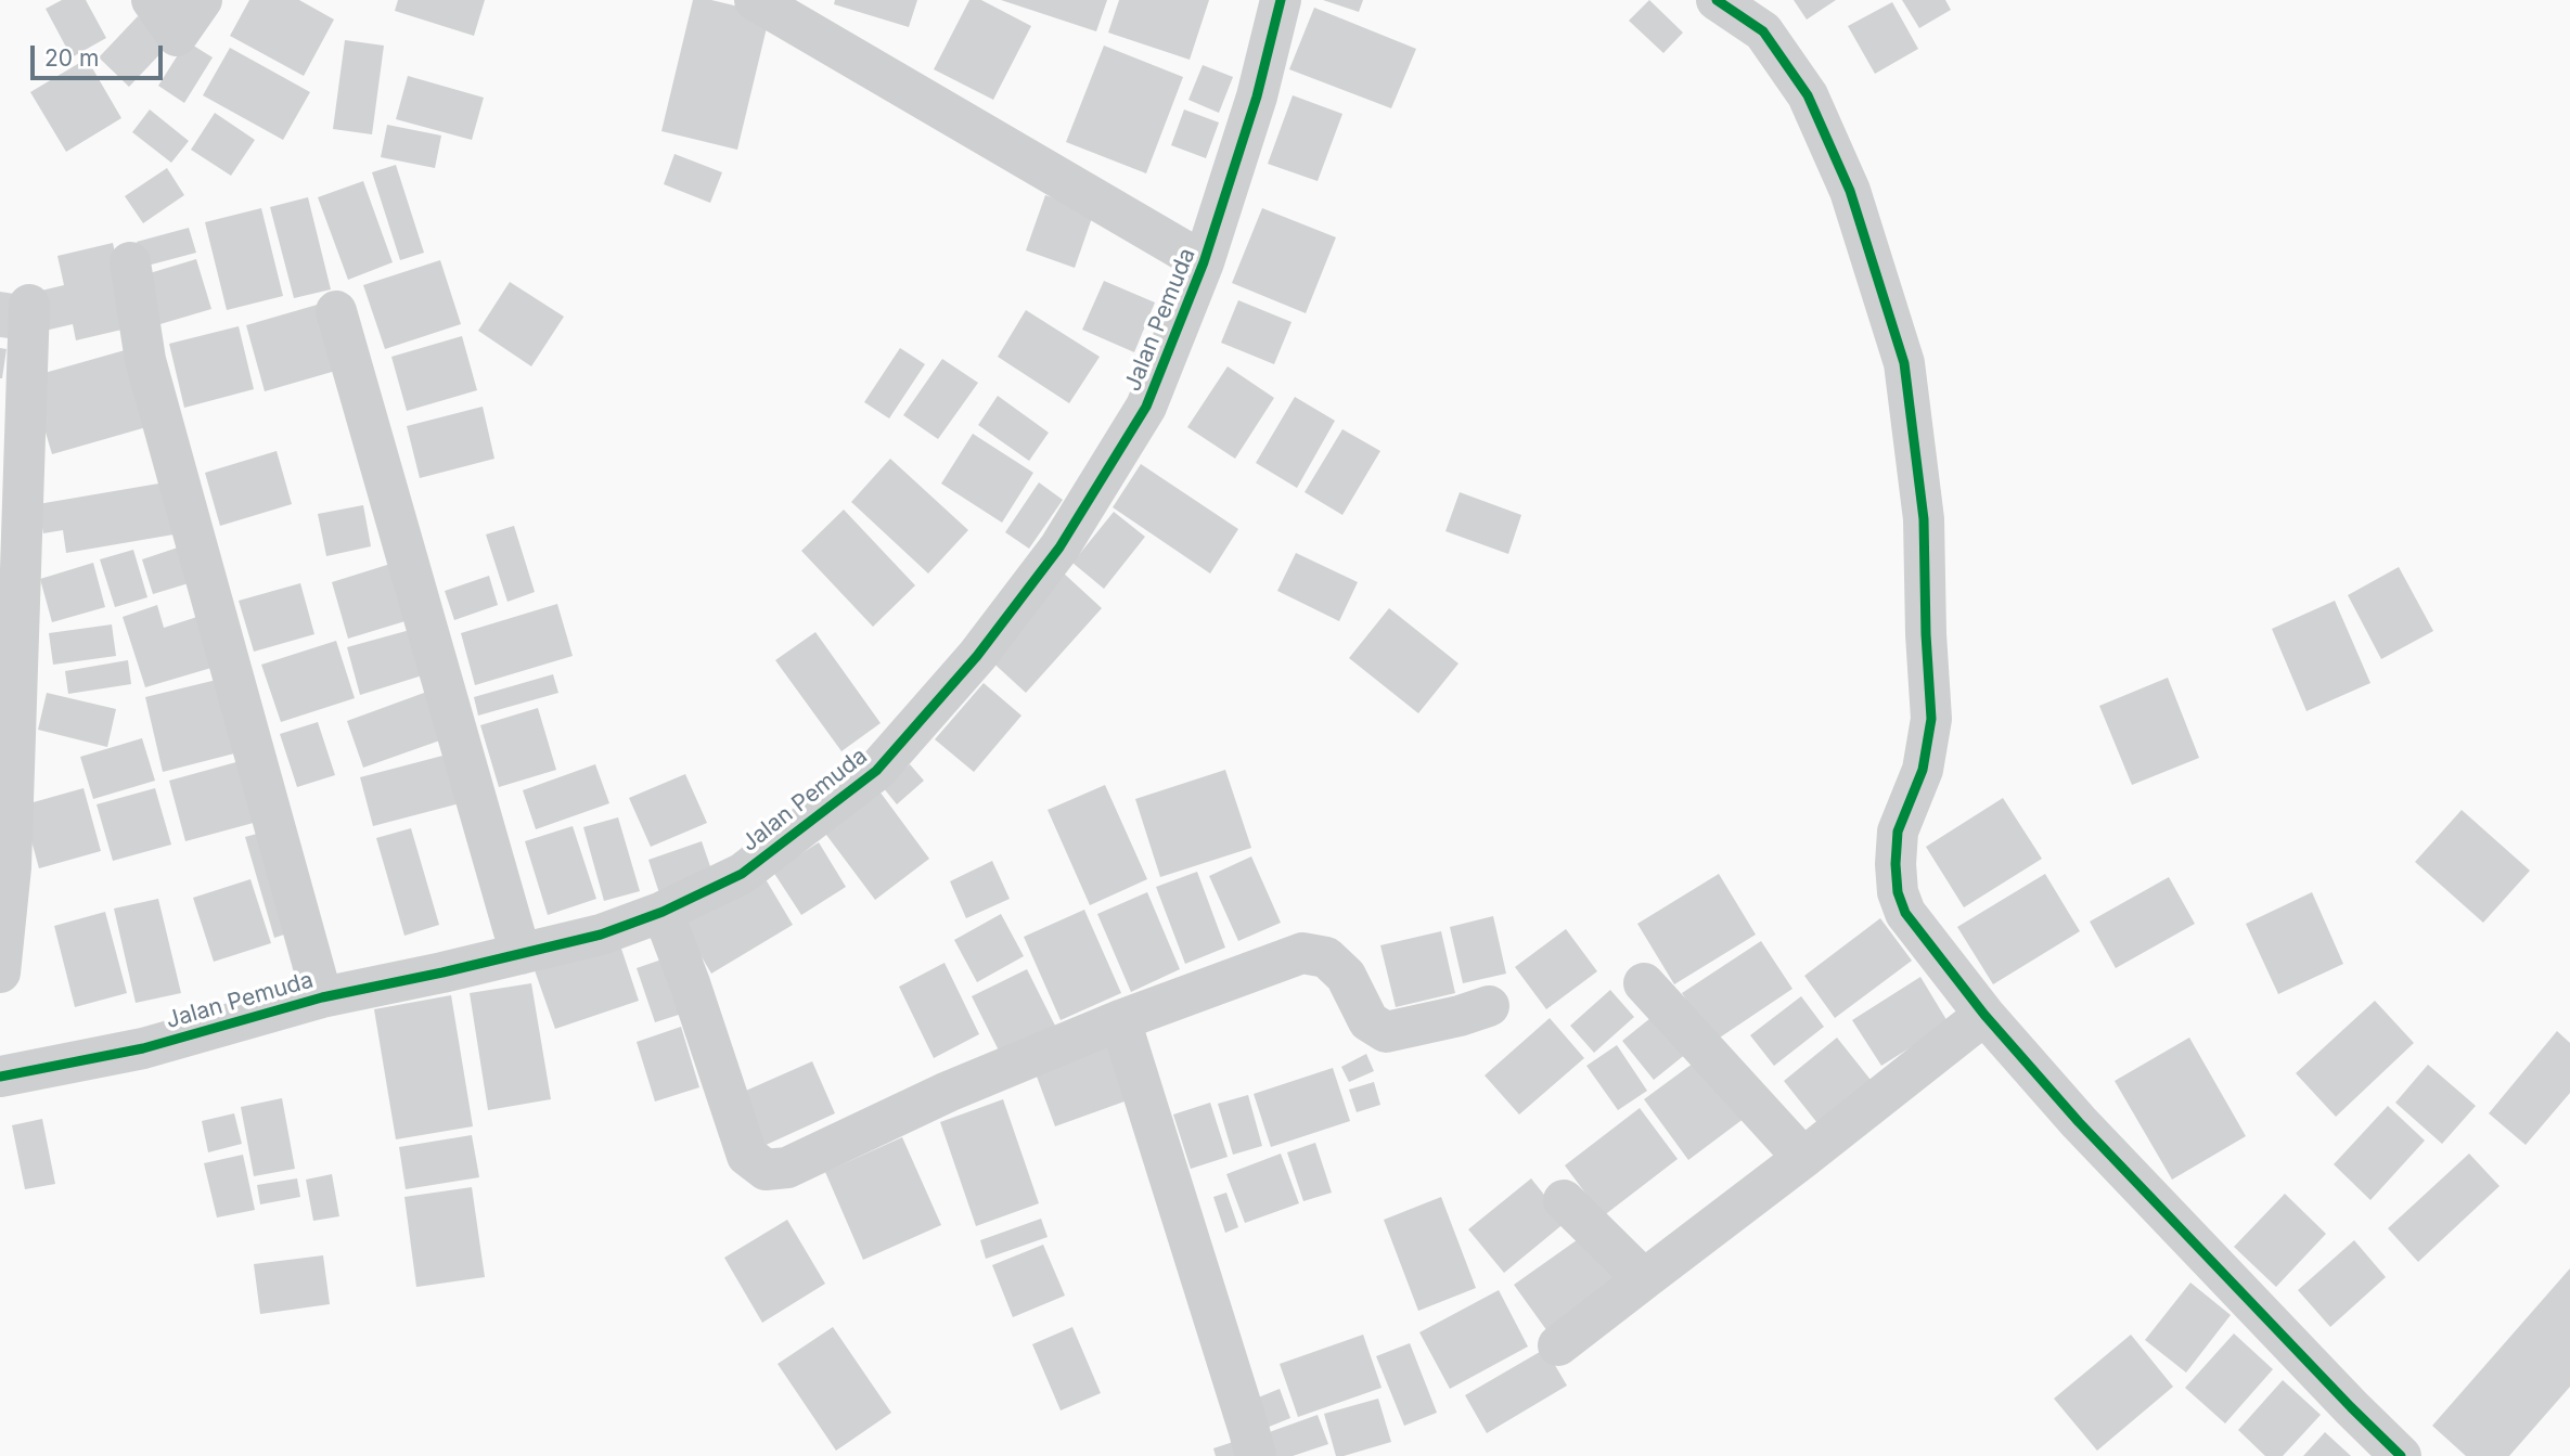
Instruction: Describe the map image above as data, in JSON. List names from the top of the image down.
{
  "streets": {
    "street": ["Jalan Pemuda"]
  },
  "scale_bar": "20 m"
}
